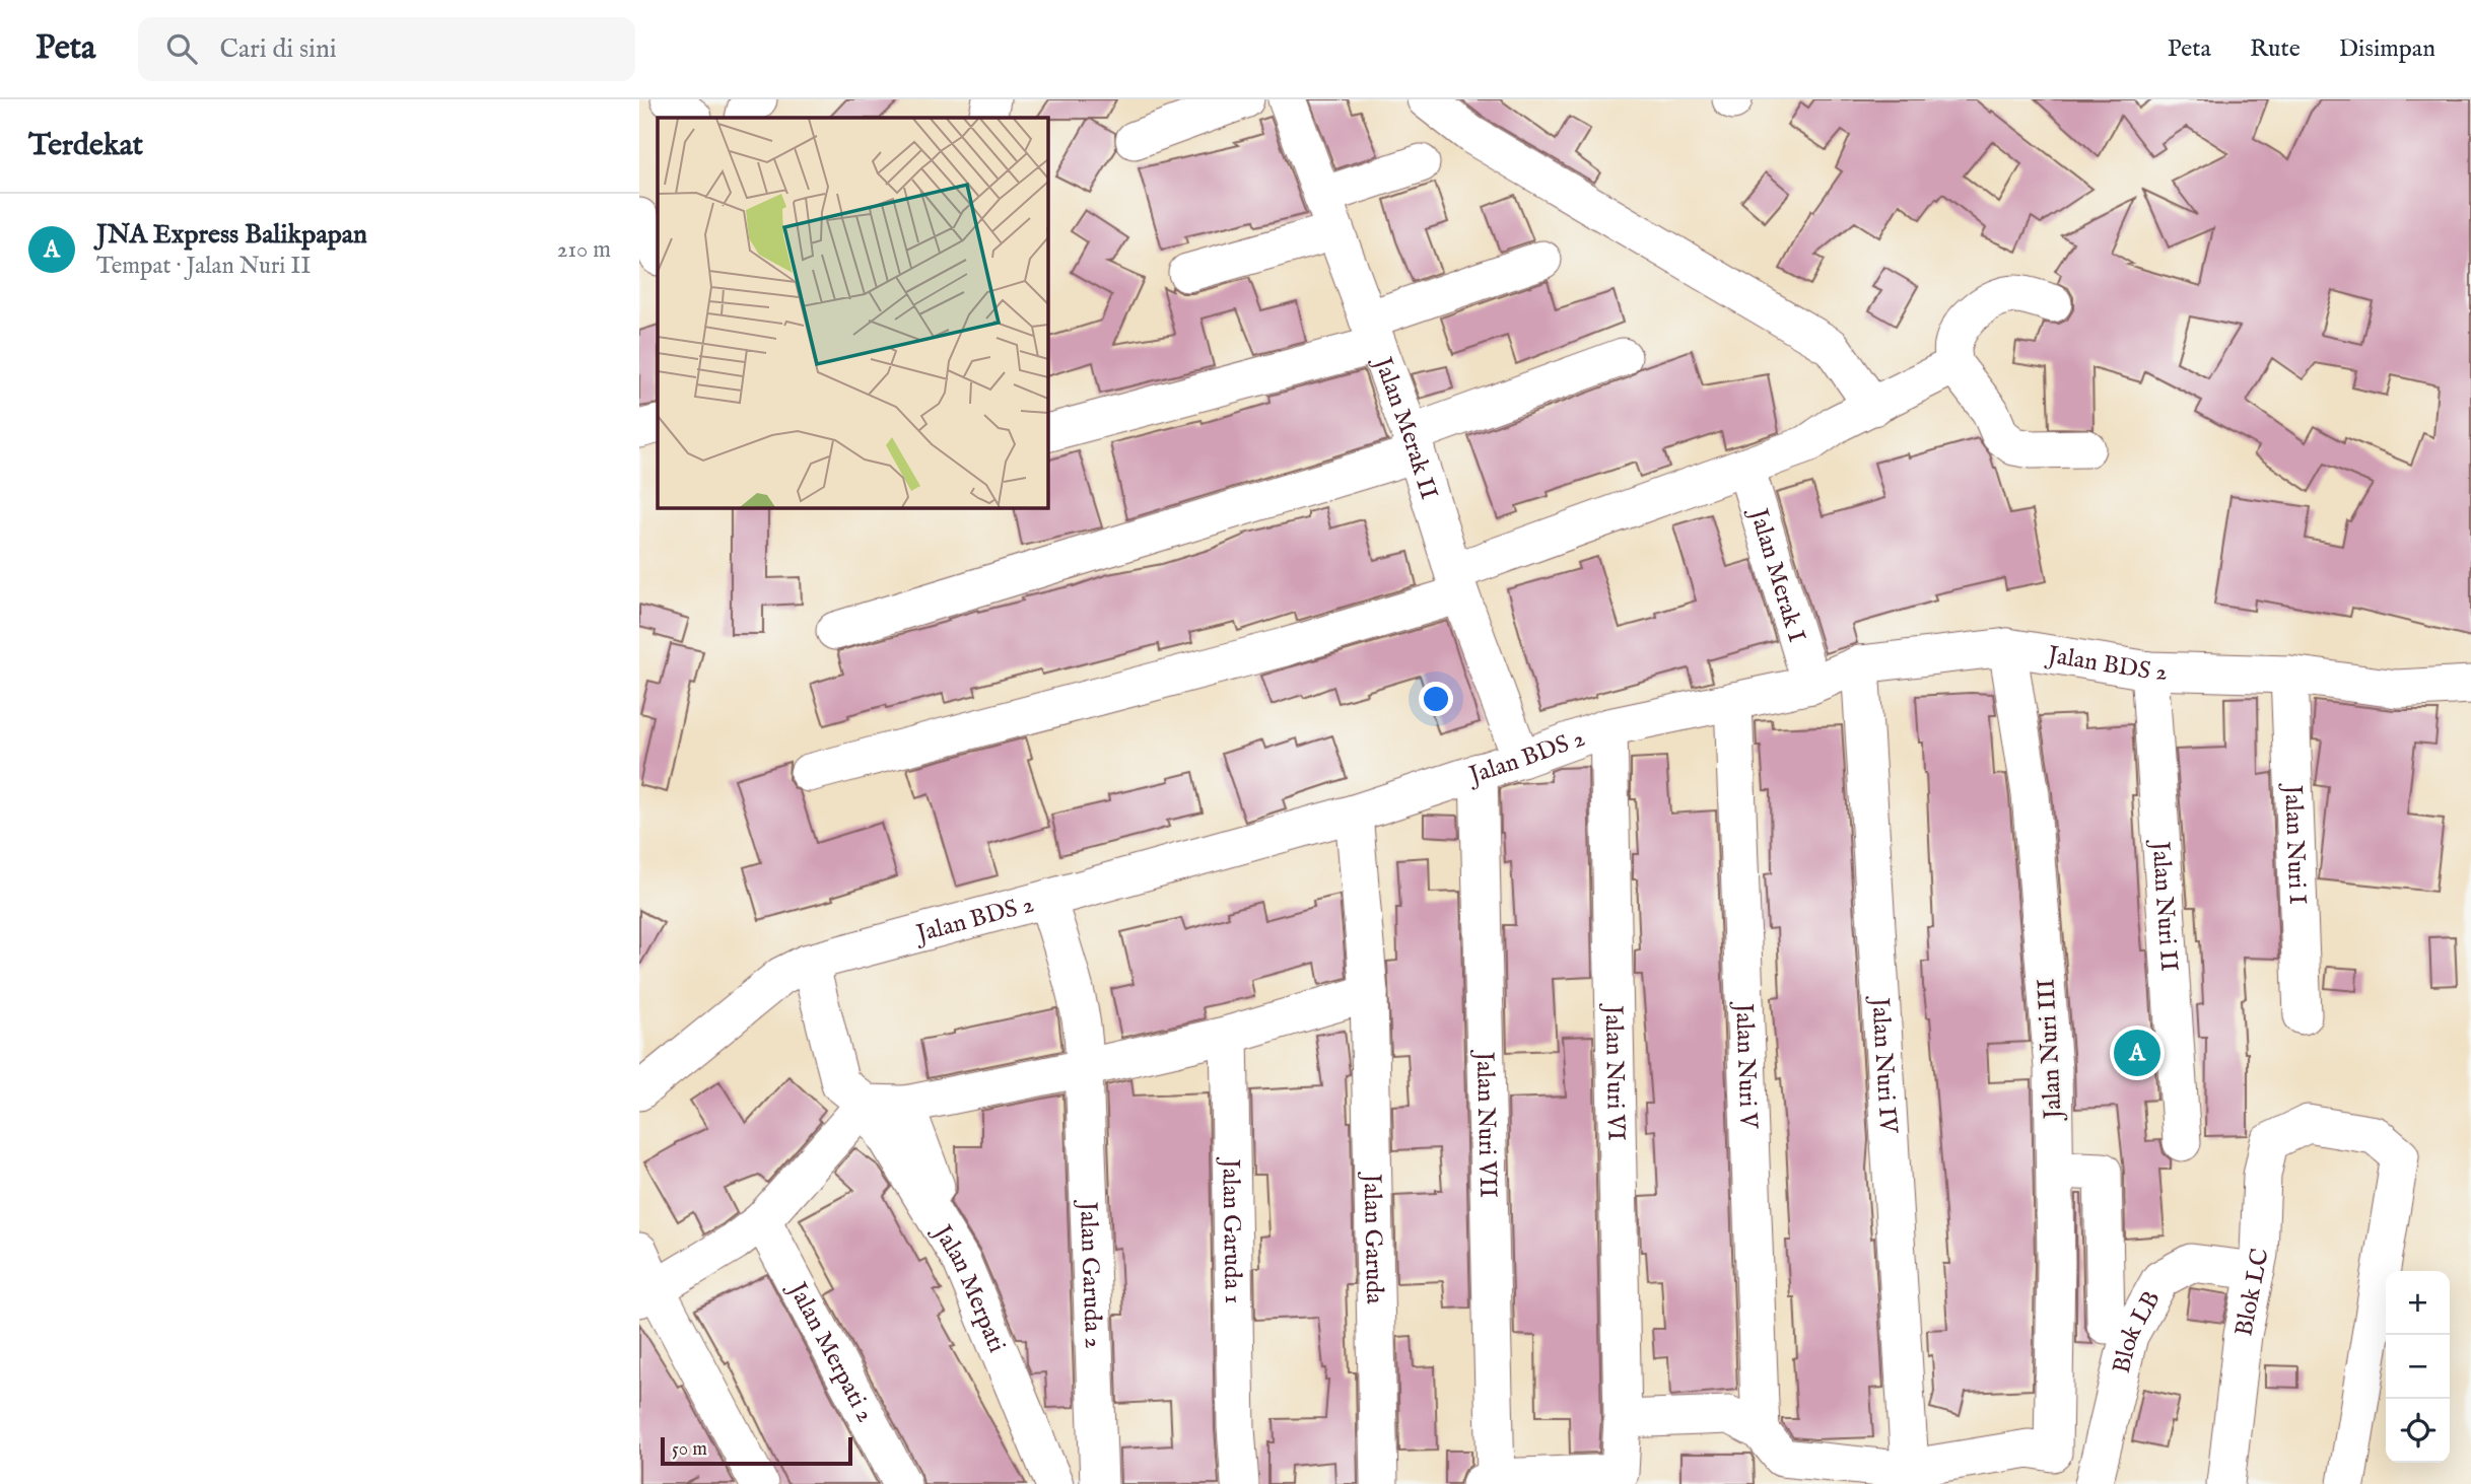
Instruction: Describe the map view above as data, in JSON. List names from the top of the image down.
{
  "streets": {
    "street": [
      "Jalan Merak II",
      "Jalan Merak I",
      "Jalan BDS 2",
      "Jalan Nuri I",
      "Jalan Nuri II",
      "Jalan Nuri III",
      "Jalan Nuri V",
      "Jalan Nuri IV",
      "Jalan Nuri VI",
      "Jalan Nuri VII",
      "Jalan Garuda 1",
      "Jalan Garuda",
      "Jalan Garuda 2",
      "Jalan Merpati",
      "Blok LC",
      "Blok LB",
      "Jalan Merpati 2"
    ]
  },
  "crossings": [
    ["Jalan Merak II", "Jalan BDS 2"],
    ["Jalan Merak I", "Jalan BDS 2"],
    ["Jalan BDS 2", "Jalan Nuri I"],
    ["Jalan BDS 2", "Jalan Nuri II"],
    ["Jalan BDS 2", "Jalan Nuri III"],
    ["Jalan BDS 2", "Jalan Nuri V"],
    ["Jalan BDS 2", "Jalan Nuri IV"],
    ["Jalan BDS 2", "Jalan Nuri VI"],
    ["Jalan BDS 2", "Jalan Nuri VII"],
    ["Jalan BDS 2", "Jalan Garuda"],
    ["Jalan BDS 2", "Jalan Garuda 2"],
    ["Jalan BDS 2", "Jalan Merpati"],
    ["Jalan Nuri III", "Jalan Nuri IV"],
    ["Jalan Nuri VI", "Jalan Nuri VII"],
    ["Blok LC", "Blok LB"]
  ],
  "scale_bar": "50 m",
  "page": {
    "header": "Peta",
    "search": "Cari di sini",
    "nav": ["Peta", "Rute", "Disimpan"],
    "heading": "Terdekat",
    "list": [
      {
        "mark": "A",
        "name": "JNA Express Balikpapan",
        "note": "Tempat · Jalan Nuri II",
        "value": "210 m"
      }
    ],
    "pins": "A",
    "map_buttons": ["+", "−"],
    "scale": "50 m"
  }
}
